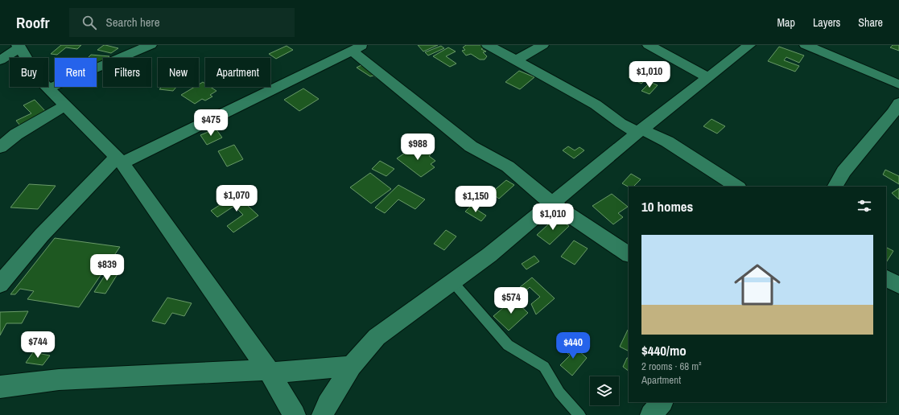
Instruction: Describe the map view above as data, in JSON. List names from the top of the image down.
{
  "page": {
    "header": "Roofr",
    "search": "Search here",
    "nav": ["Map", "Layers", "Share"],
    "chip": [
      "Buy",
      "Rent",
      "Filters",
      "New",
      "Apartment"
    ],
    "price": [
      "$1,010",
      "$475",
      "$988",
      "$1,070",
      "$1,150",
      "$1,010",
      "$839",
      "$574",
      "$744",
      "$440"
    ],
    "heading": "10 homes",
    "list": [
      {
        "name": "$440/mo",
        "note": "2 rooms · 68 m² · Apartment"
      }
    ]
  }
}
